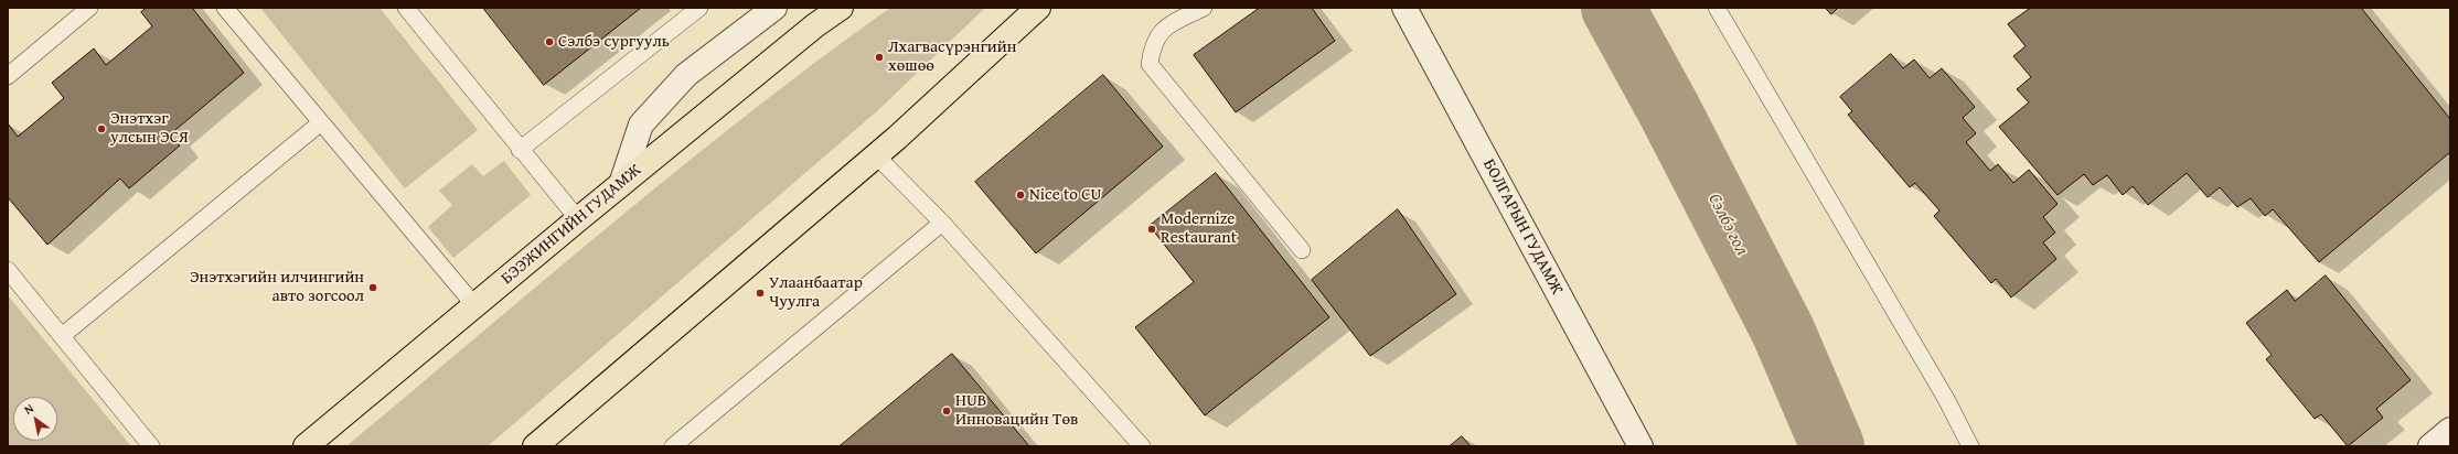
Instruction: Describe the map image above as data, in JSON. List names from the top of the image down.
{
  "streets": {
    "main road": ["БЭЭЖИНГИЙН ГУДАМЖ"],
    "street": ["БОЛГАРЫН ГУДАМЖ"]
  },
  "water": ["Сэлбэ гол"],
  "places": [
    "Сэлбэ сургууль",
    "Лхагвасүрэнгийн хөшөө",
    "Энэтхэг улсын ЭСЯ",
    "Nice to CU",
    "Modernize Restaurant",
    "Энэтхэгийн илчингийн авто зогсоол",
    "Улаанбаатар Чуулга",
    "HUB Инновацийн Төв"
  ],
  "north": "top left"
}
